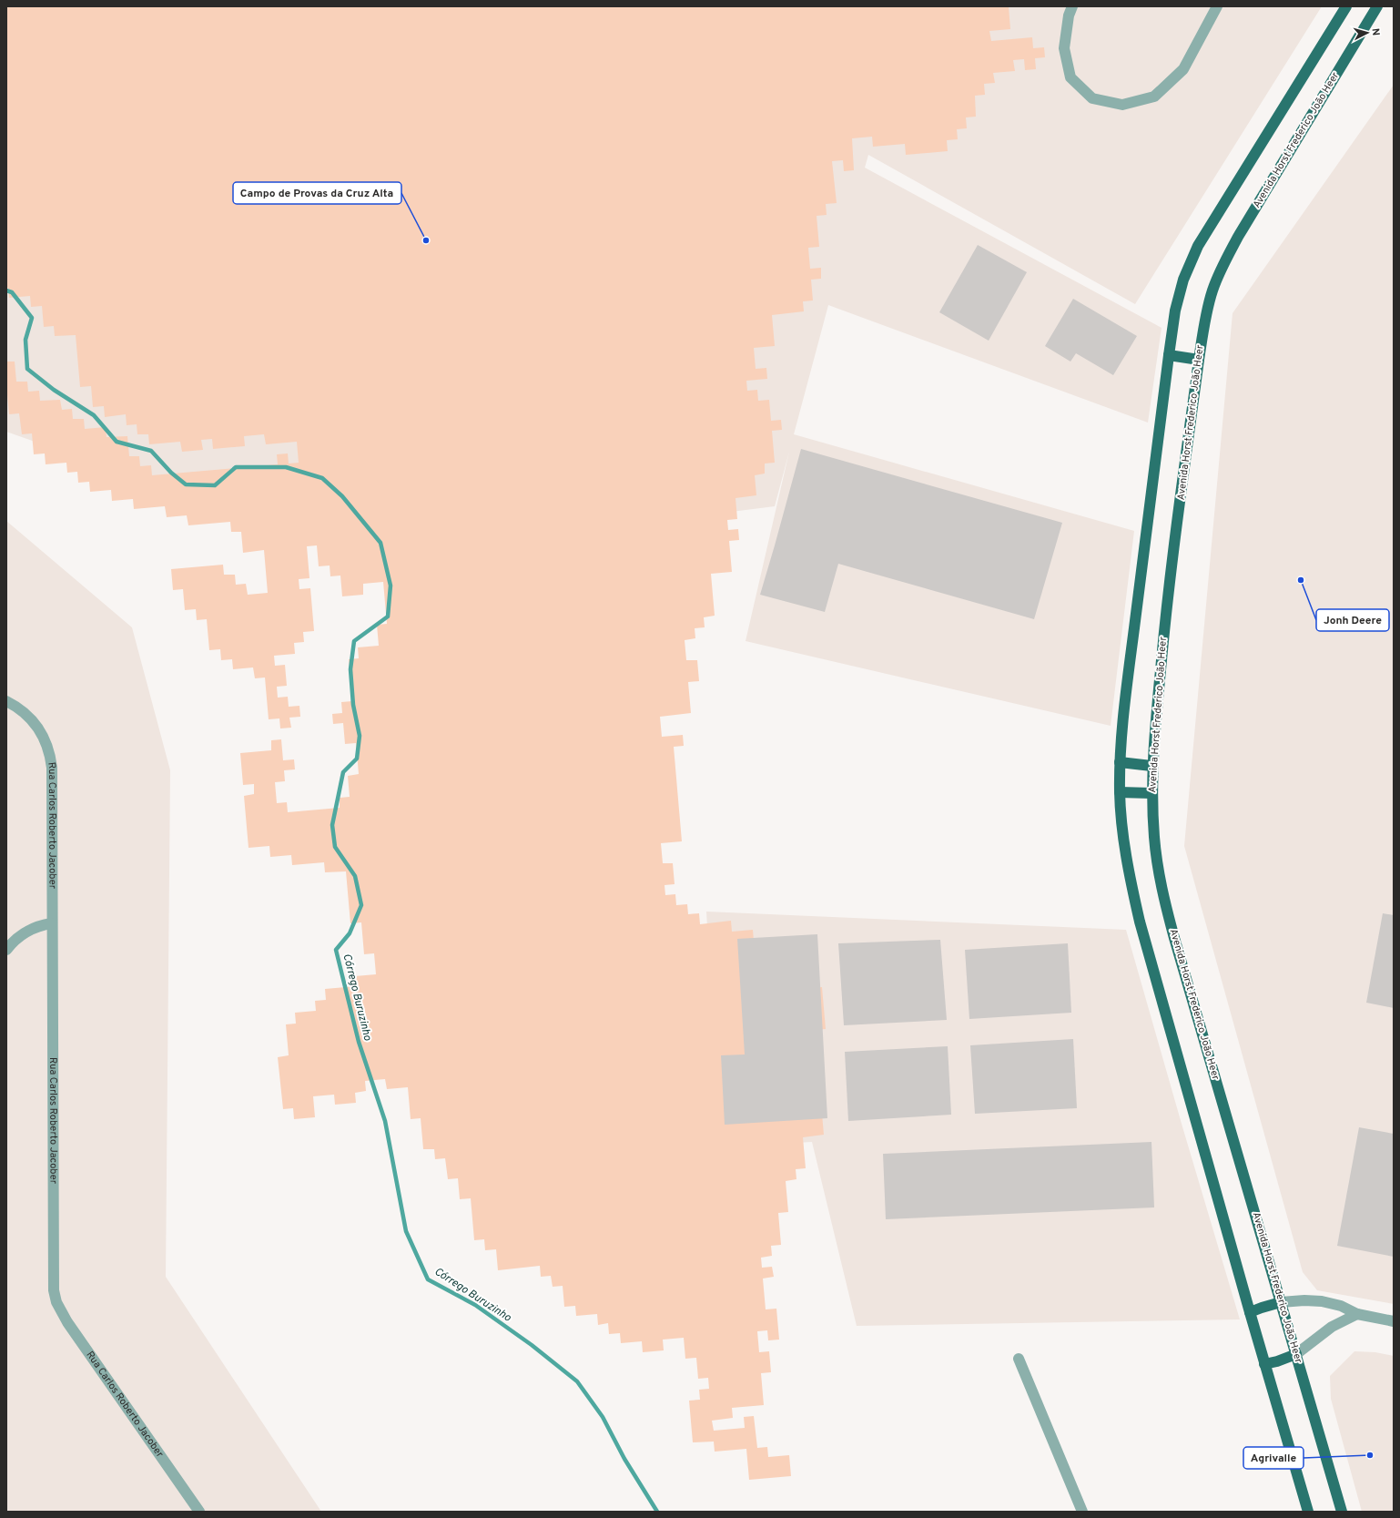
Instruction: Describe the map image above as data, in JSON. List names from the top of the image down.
{
  "streets": {
    "main road": ["Avenida Horst Frederico João Heer"],
    "street": ["Rua Carlos Roberto Jacober"]
  },
  "water": ["Córrego Buruzinho"],
  "places": ["Campo de Provas da Cruz Alta", "Jonh Deere", "Agrivalle"],
  "north": "right"
}
